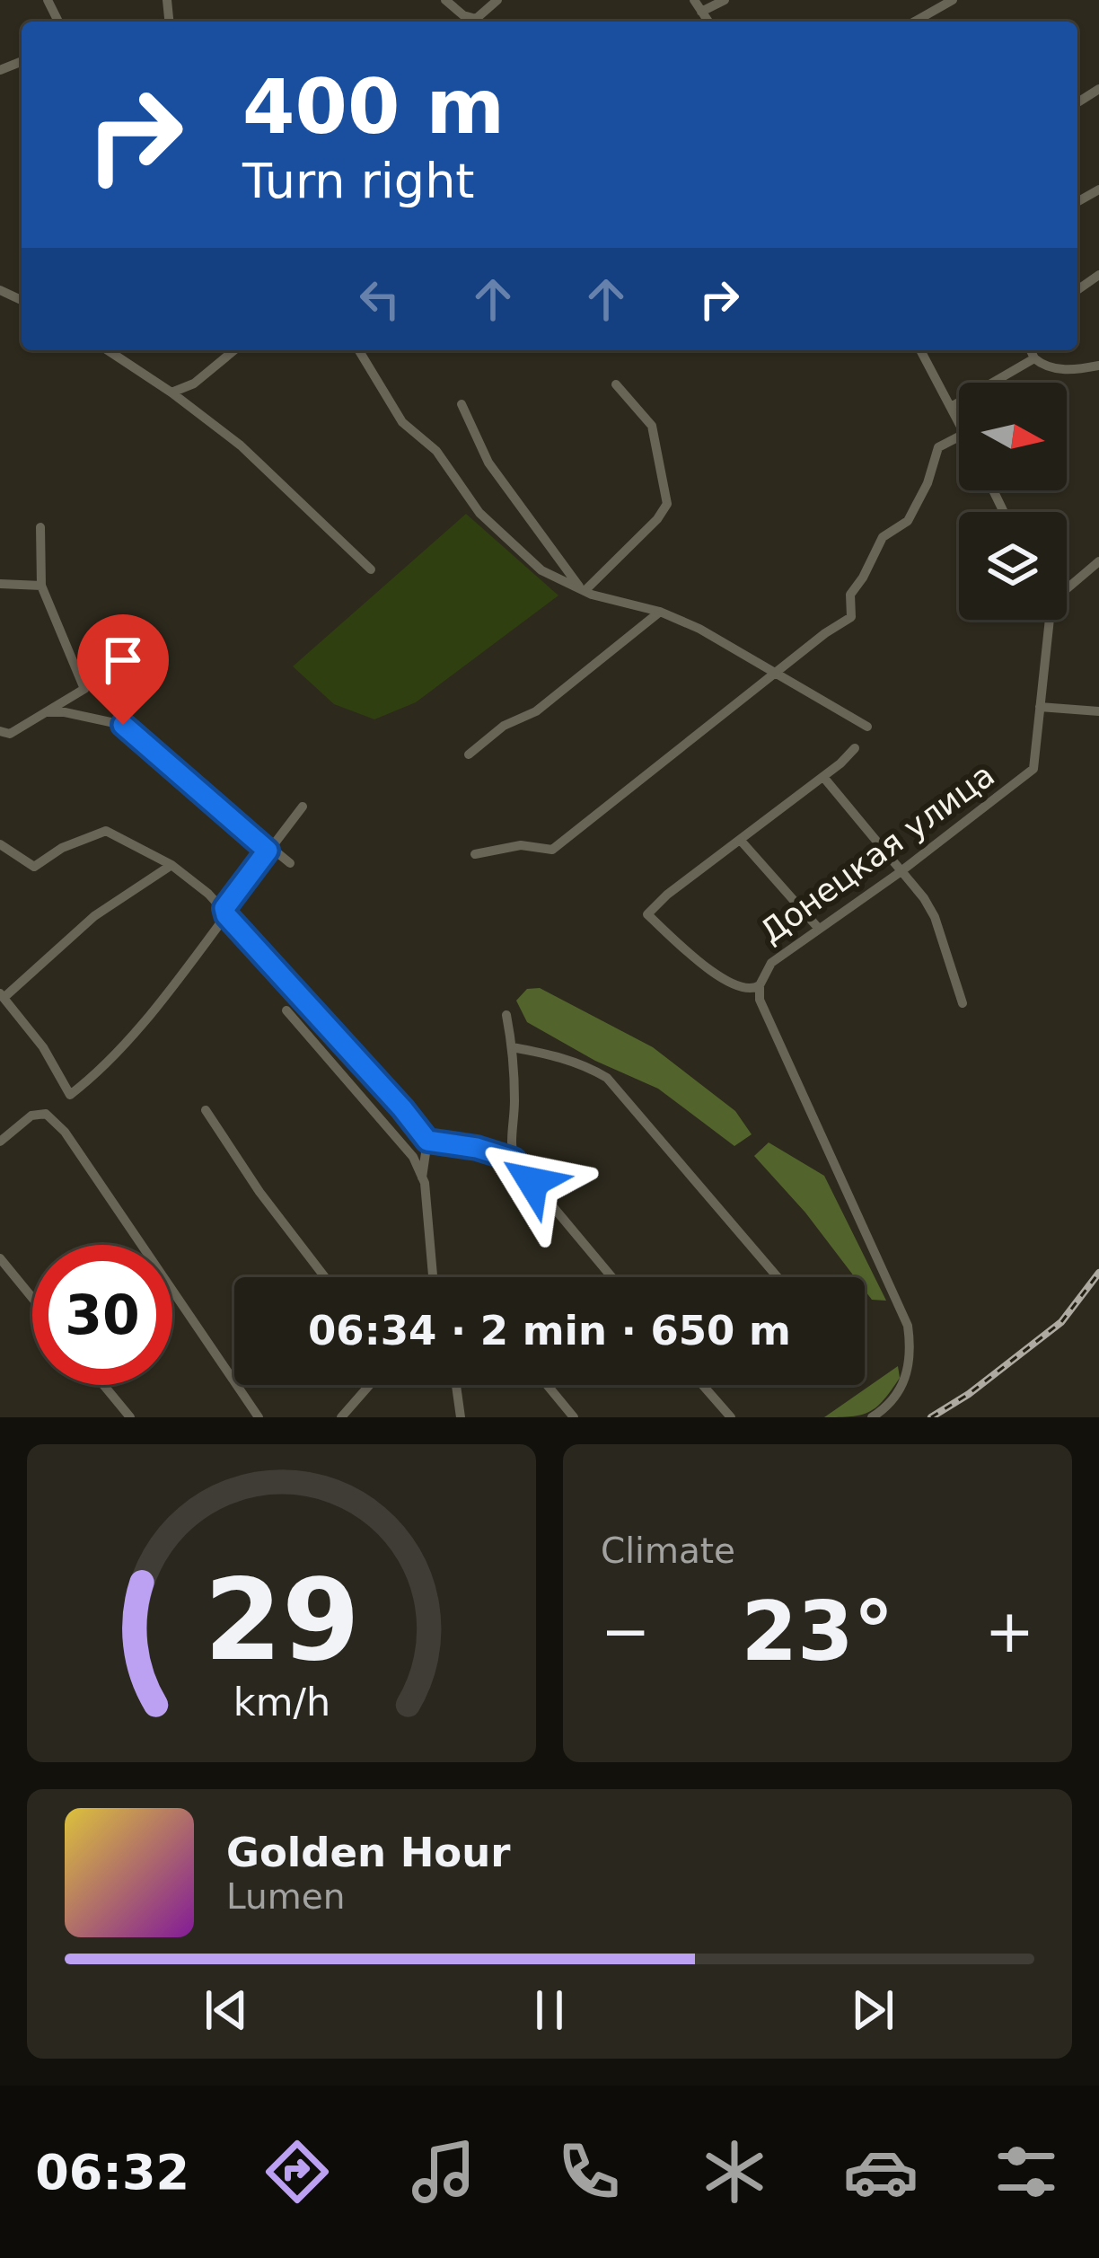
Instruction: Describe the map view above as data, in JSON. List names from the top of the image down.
{
  "streets": {
    "street": ["Донецкая улица"]
  },
  "north": "right",
  "page": {
    "turn": ["400 m", "Turn right"],
    "limit": "30",
    "trip": "06:34 · 2 min · 650 m",
    "tile": "Climate",
    "heat": ["−", "23°", "+"],
    "song": ["Golden Hour", "Lumen"],
    "tabs": "06:32",
    "gauge": ["29", "km/h"]
  }
}
